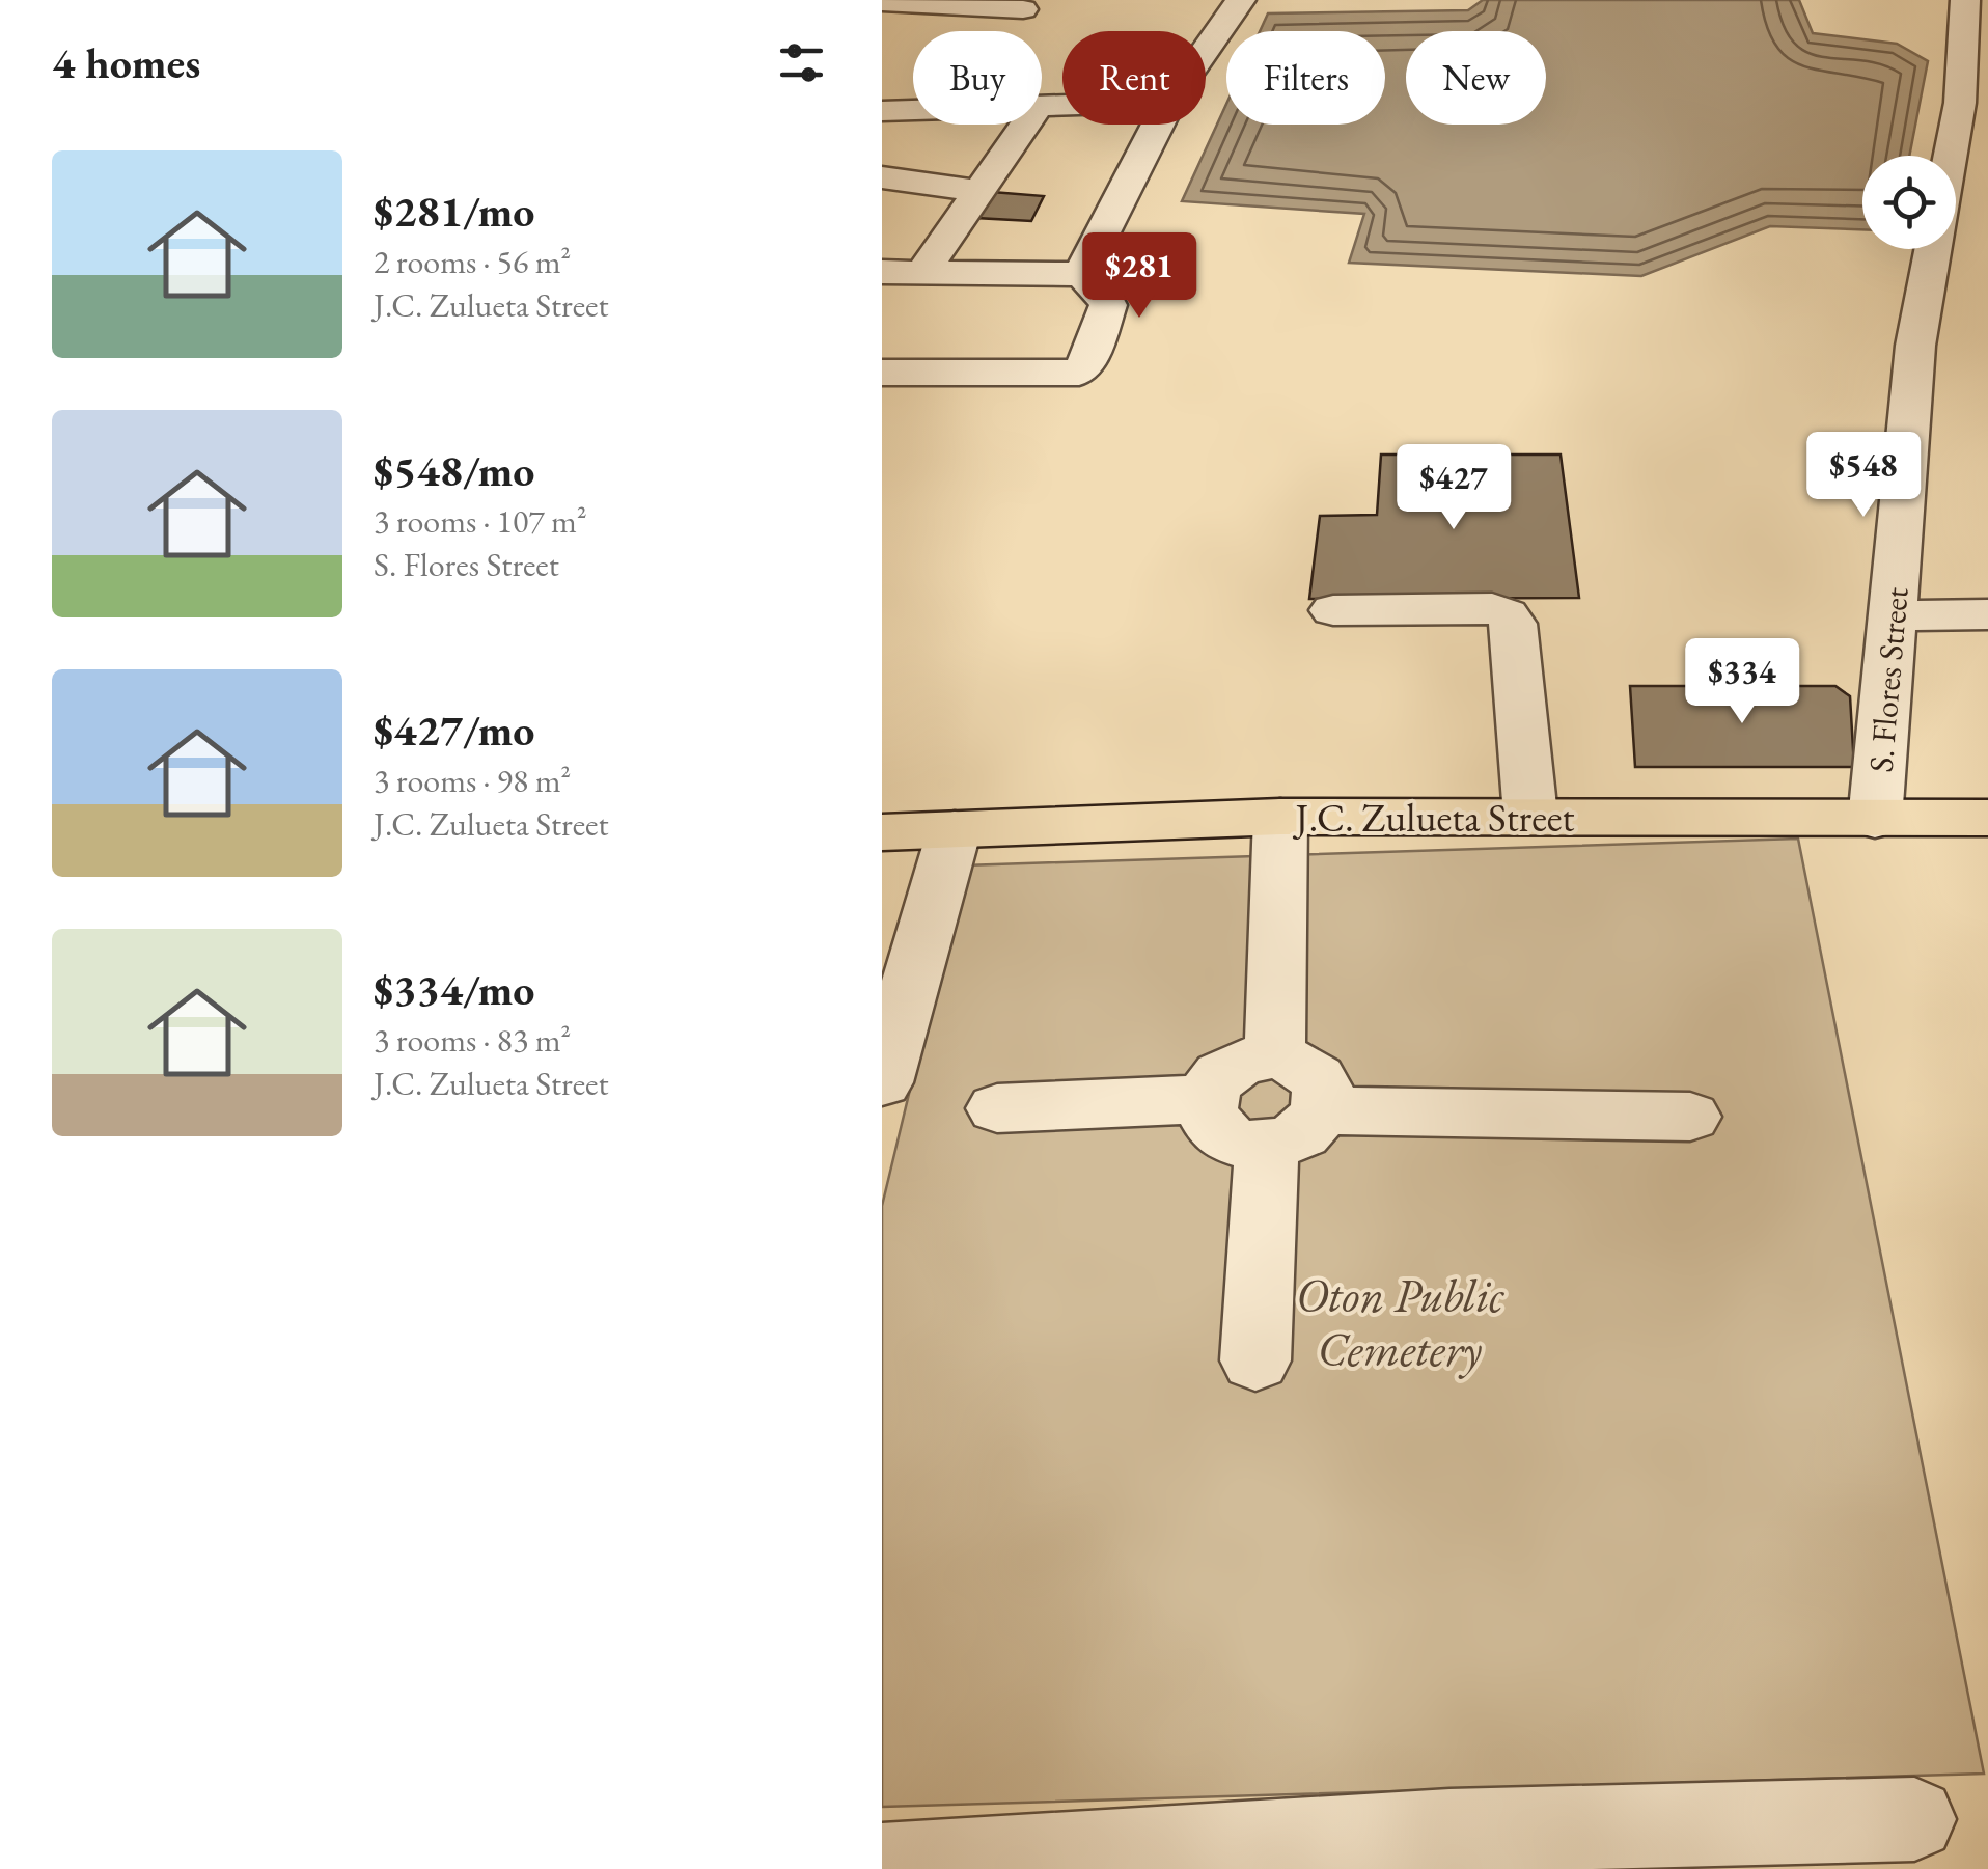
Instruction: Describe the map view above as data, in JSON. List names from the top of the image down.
{
  "streets": {
    "main road": ["J.C. Zulueta Street"],
    "street": ["S. Flores Street"]
  },
  "crossings": [
    ["S. Flores Street", "J.C. Zulueta Street"]
  ],
  "parks": ["Oton Public Cemetery"],
  "page": {
    "heading": "4 homes",
    "chip": [
      "Buy",
      "Rent",
      "Filters",
      "New"
    ],
    "list": [
      {
        "name": "$281/mo",
        "note": "2 rooms · 56 m² · J.C. Zulueta Street"
      },
      {
        "name": "$548/mo",
        "note": "3 rooms · 107 m² · S. Flores Street"
      },
      {
        "name": "$427/mo",
        "note": "3 rooms · 98 m² · J.C. Zulueta Street"
      },
      {
        "name": "$334/mo",
        "note": "3 rooms · 83 m² · J.C. Zulueta Street"
      }
    ],
    "price": [
      "$281",
      "$548",
      "$427",
      "$334"
    ]
  }
}
